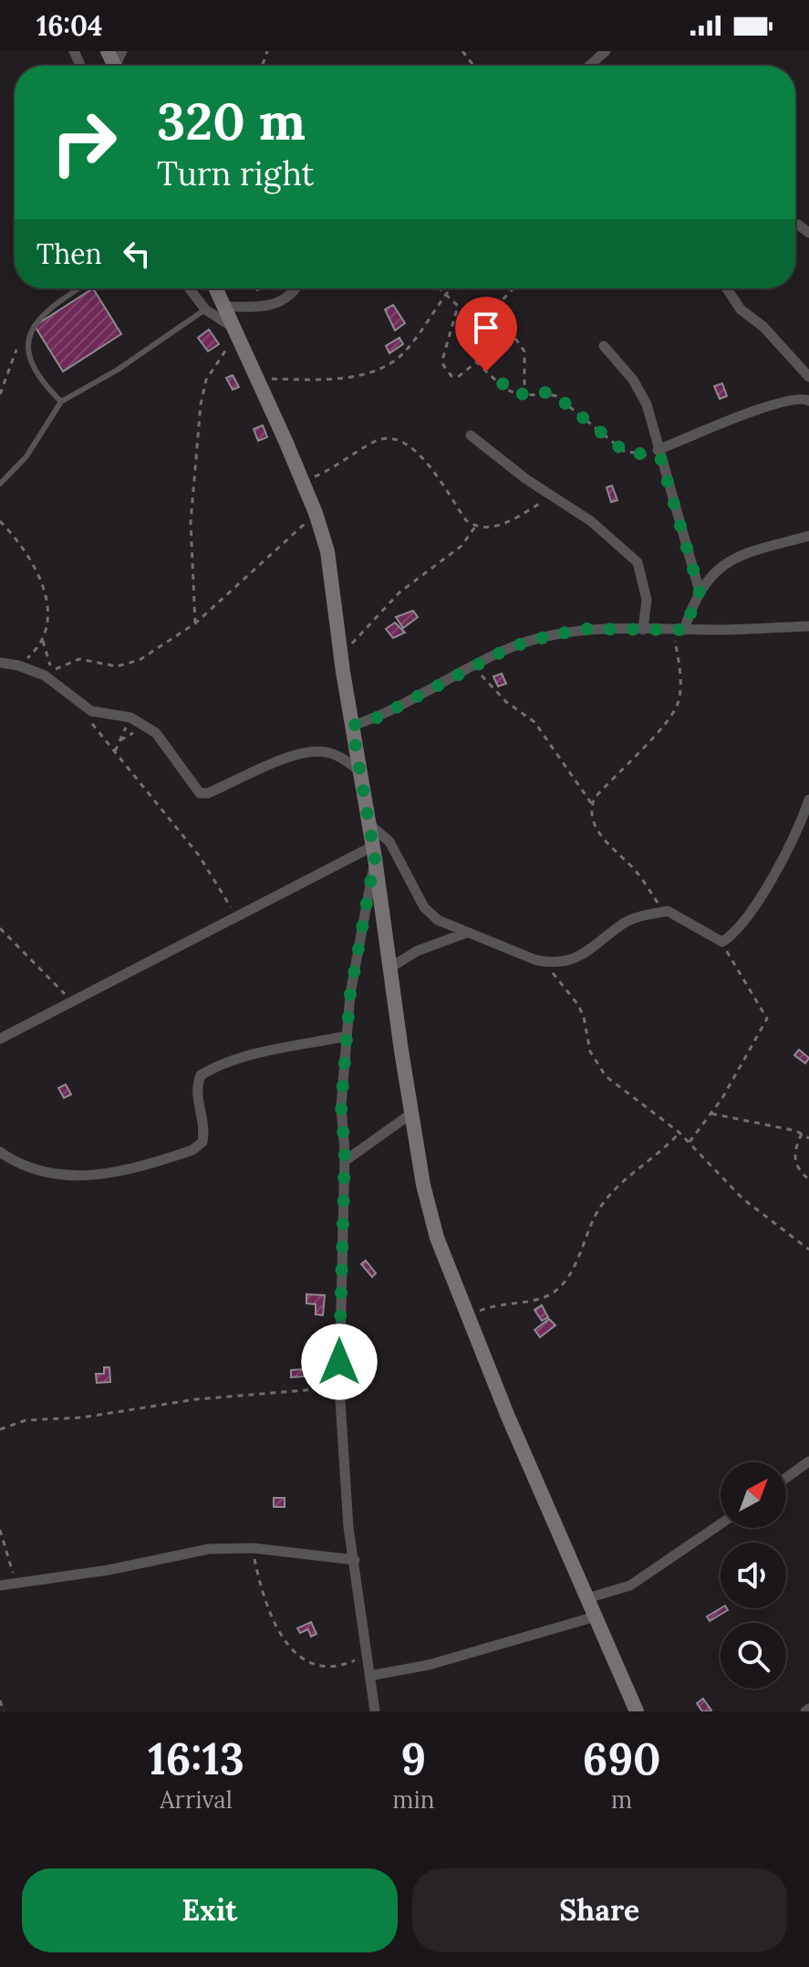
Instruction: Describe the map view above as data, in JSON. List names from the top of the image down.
{
  "north": "top right",
  "page": {
    "status": "16:04",
    "turn": ["320 m", "Turn right"],
    "then": "Then",
    "eta": [
      "16:13",
      "Arrival",
      "9",
      "min",
      "690",
      "m"
    ],
    "buttons": ["Exit", "Share"]
  }
}
